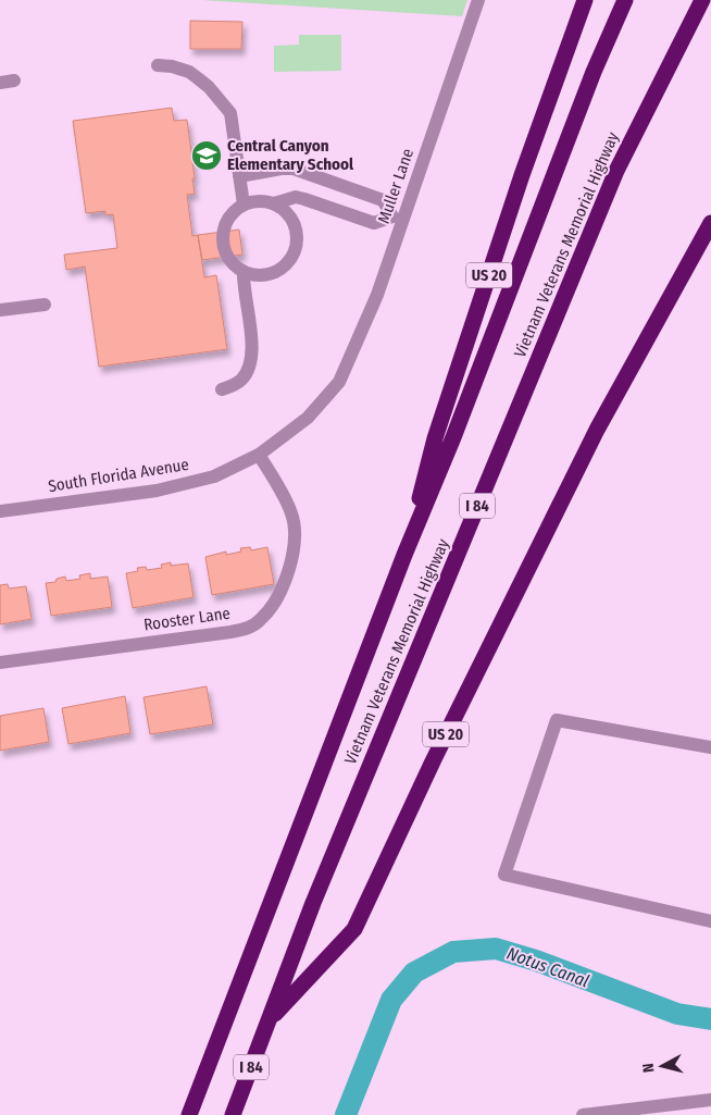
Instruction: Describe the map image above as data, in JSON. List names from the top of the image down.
{
  "streets": {
    "highway": ["Vietnam Veterans Memorial Highway", "US 20", "I 84"],
    "street": ["Muller Lane", "South Florida Avenue", "Rooster Lane"]
  },
  "crossings": [
    ["Muller Lane", "South Florida Avenue"],
    ["Vietnam Veterans Memorial Highway", "US 20"],
    ["South Florida Avenue", "Rooster Lane"]
  ],
  "water": ["Notus Canal"],
  "places": {
    "school or university": ["Central Canyon Elementary School"]
  },
  "north": "left"
}
